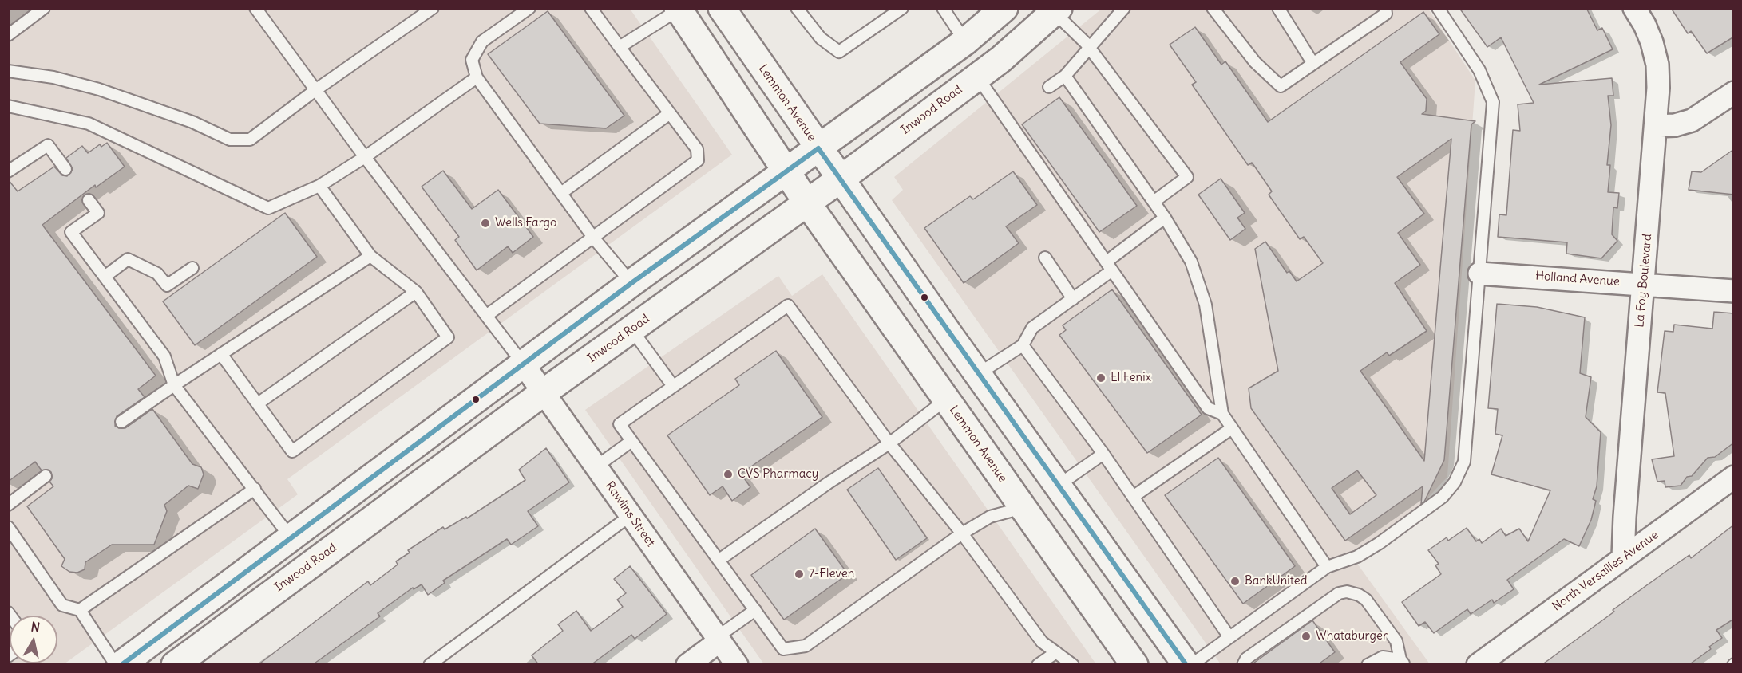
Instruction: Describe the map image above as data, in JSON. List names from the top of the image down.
{
  "streets": {
    "main road": ["Lemmon Avenue", "Inwood Road"],
    "street": [
      "Holland Avenue",
      "La Foy Boulevard",
      "Rawlins Street",
      "North Versailles Avenue"
    ]
  },
  "crossings": [
    ["Lemmon Avenue", "Inwood Road"],
    ["Inwood Road", "Rawlins Street"],
    ["Holland Avenue", "La Foy Boulevard"],
    ["La Foy Boulevard", "North Versailles Avenue"]
  ],
  "places": [
    "Wells Fargo",
    "El Fenix",
    "CVS Pharmacy",
    "7-Eleven",
    "BankUnited",
    "Whataburger"
  ],
  "north": "top"
}
